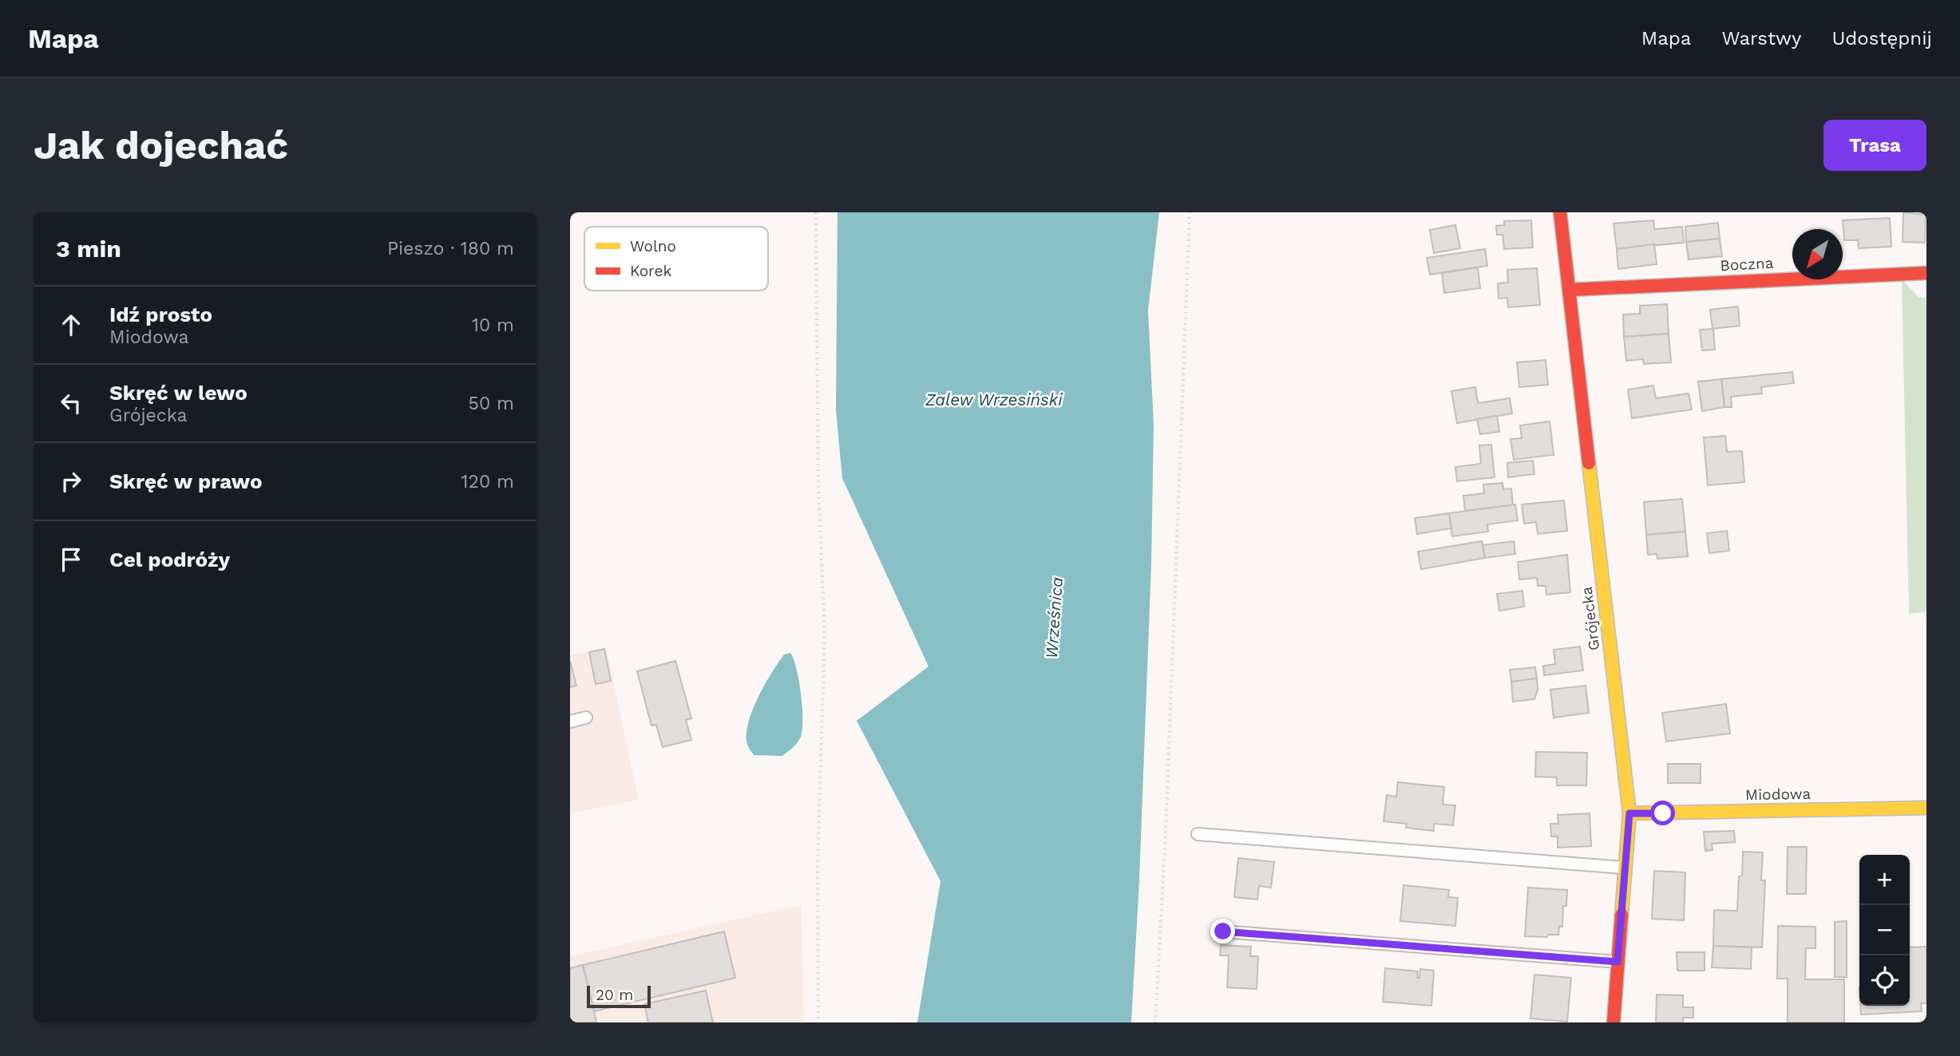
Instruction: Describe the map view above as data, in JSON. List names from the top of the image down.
{
  "streets": {
    "street": ["Boczna", "Grójecka", "Miodowa"]
  },
  "crossings": [
    ["Boczna", "Grójecka"],
    ["Grójecka", "Miodowa"]
  ],
  "water": ["Zalew Wrzesiński", "Wrześnica"],
  "legend": ["Wolno", "Korek"],
  "scale_bar": "20 m",
  "north": "bottom left",
  "page": {
    "header": "Mapa",
    "nav": ["Mapa", "Warstwy", "Udostępnij"],
    "buttons": "Trasa",
    "title": "Jak dojechać",
    "heading": ["3 min", "Pieszo · 180 m"],
    "list": [
      ["Idź prosto", "Miodowa", "10 m"],
      ["Skręć w lewo", "Grójecka", "50 m"],
      ["Skręć w prawo", "120 m"],
      "Cel podróży"
    ],
    "map_buttons": ["+", "−"],
    "scale": "20 m"
  }
}
